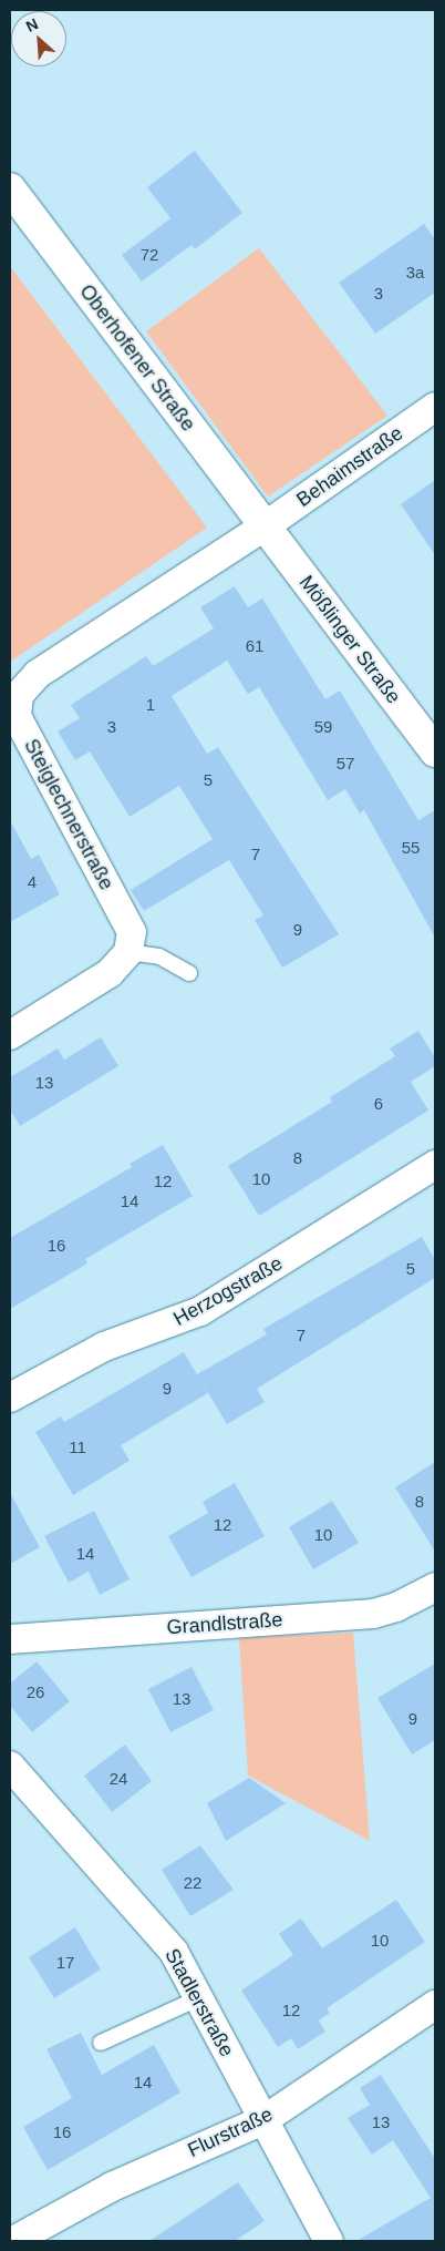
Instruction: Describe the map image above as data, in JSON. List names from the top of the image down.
{
  "streets": {
    "street": [
      "Oberhofener Straße",
      "Behaimstraße",
      "Mößlinger Straße",
      "Steiglechnerstraße",
      "Herzogstraße",
      "Grandlstraße",
      "Stadlerstraße",
      "Flurstraße"
    ]
  },
  "crossings": [
    ["Oberhofener Straße", "Behaimstraße"],
    ["Oberhofener Straße", "Mößlinger Straße"],
    ["Oberhofener Straße", "Steiglechnerstraße"],
    ["Behaimstraße", "Mößlinger Straße"],
    ["Behaimstraße", "Steiglechnerstraße"],
    ["Mößlinger Straße", "Steiglechnerstraße"],
    ["Stadlerstraße", "Flurstraße"]
  ],
  "house_numbers": [
    "72",
    "3a",
    "3",
    "61",
    "1",
    "3",
    "59",
    "57",
    "5",
    "55",
    "7",
    "4",
    "9",
    "13",
    "6",
    "8",
    "10",
    "12",
    "14",
    "16",
    "5",
    "7",
    "9",
    "11",
    "8",
    "12",
    "10",
    "14",
    "26",
    "13",
    "9",
    "24",
    "22",
    "10",
    "17",
    "12",
    "14",
    "13",
    "16"
  ],
  "north": "top left"
}
